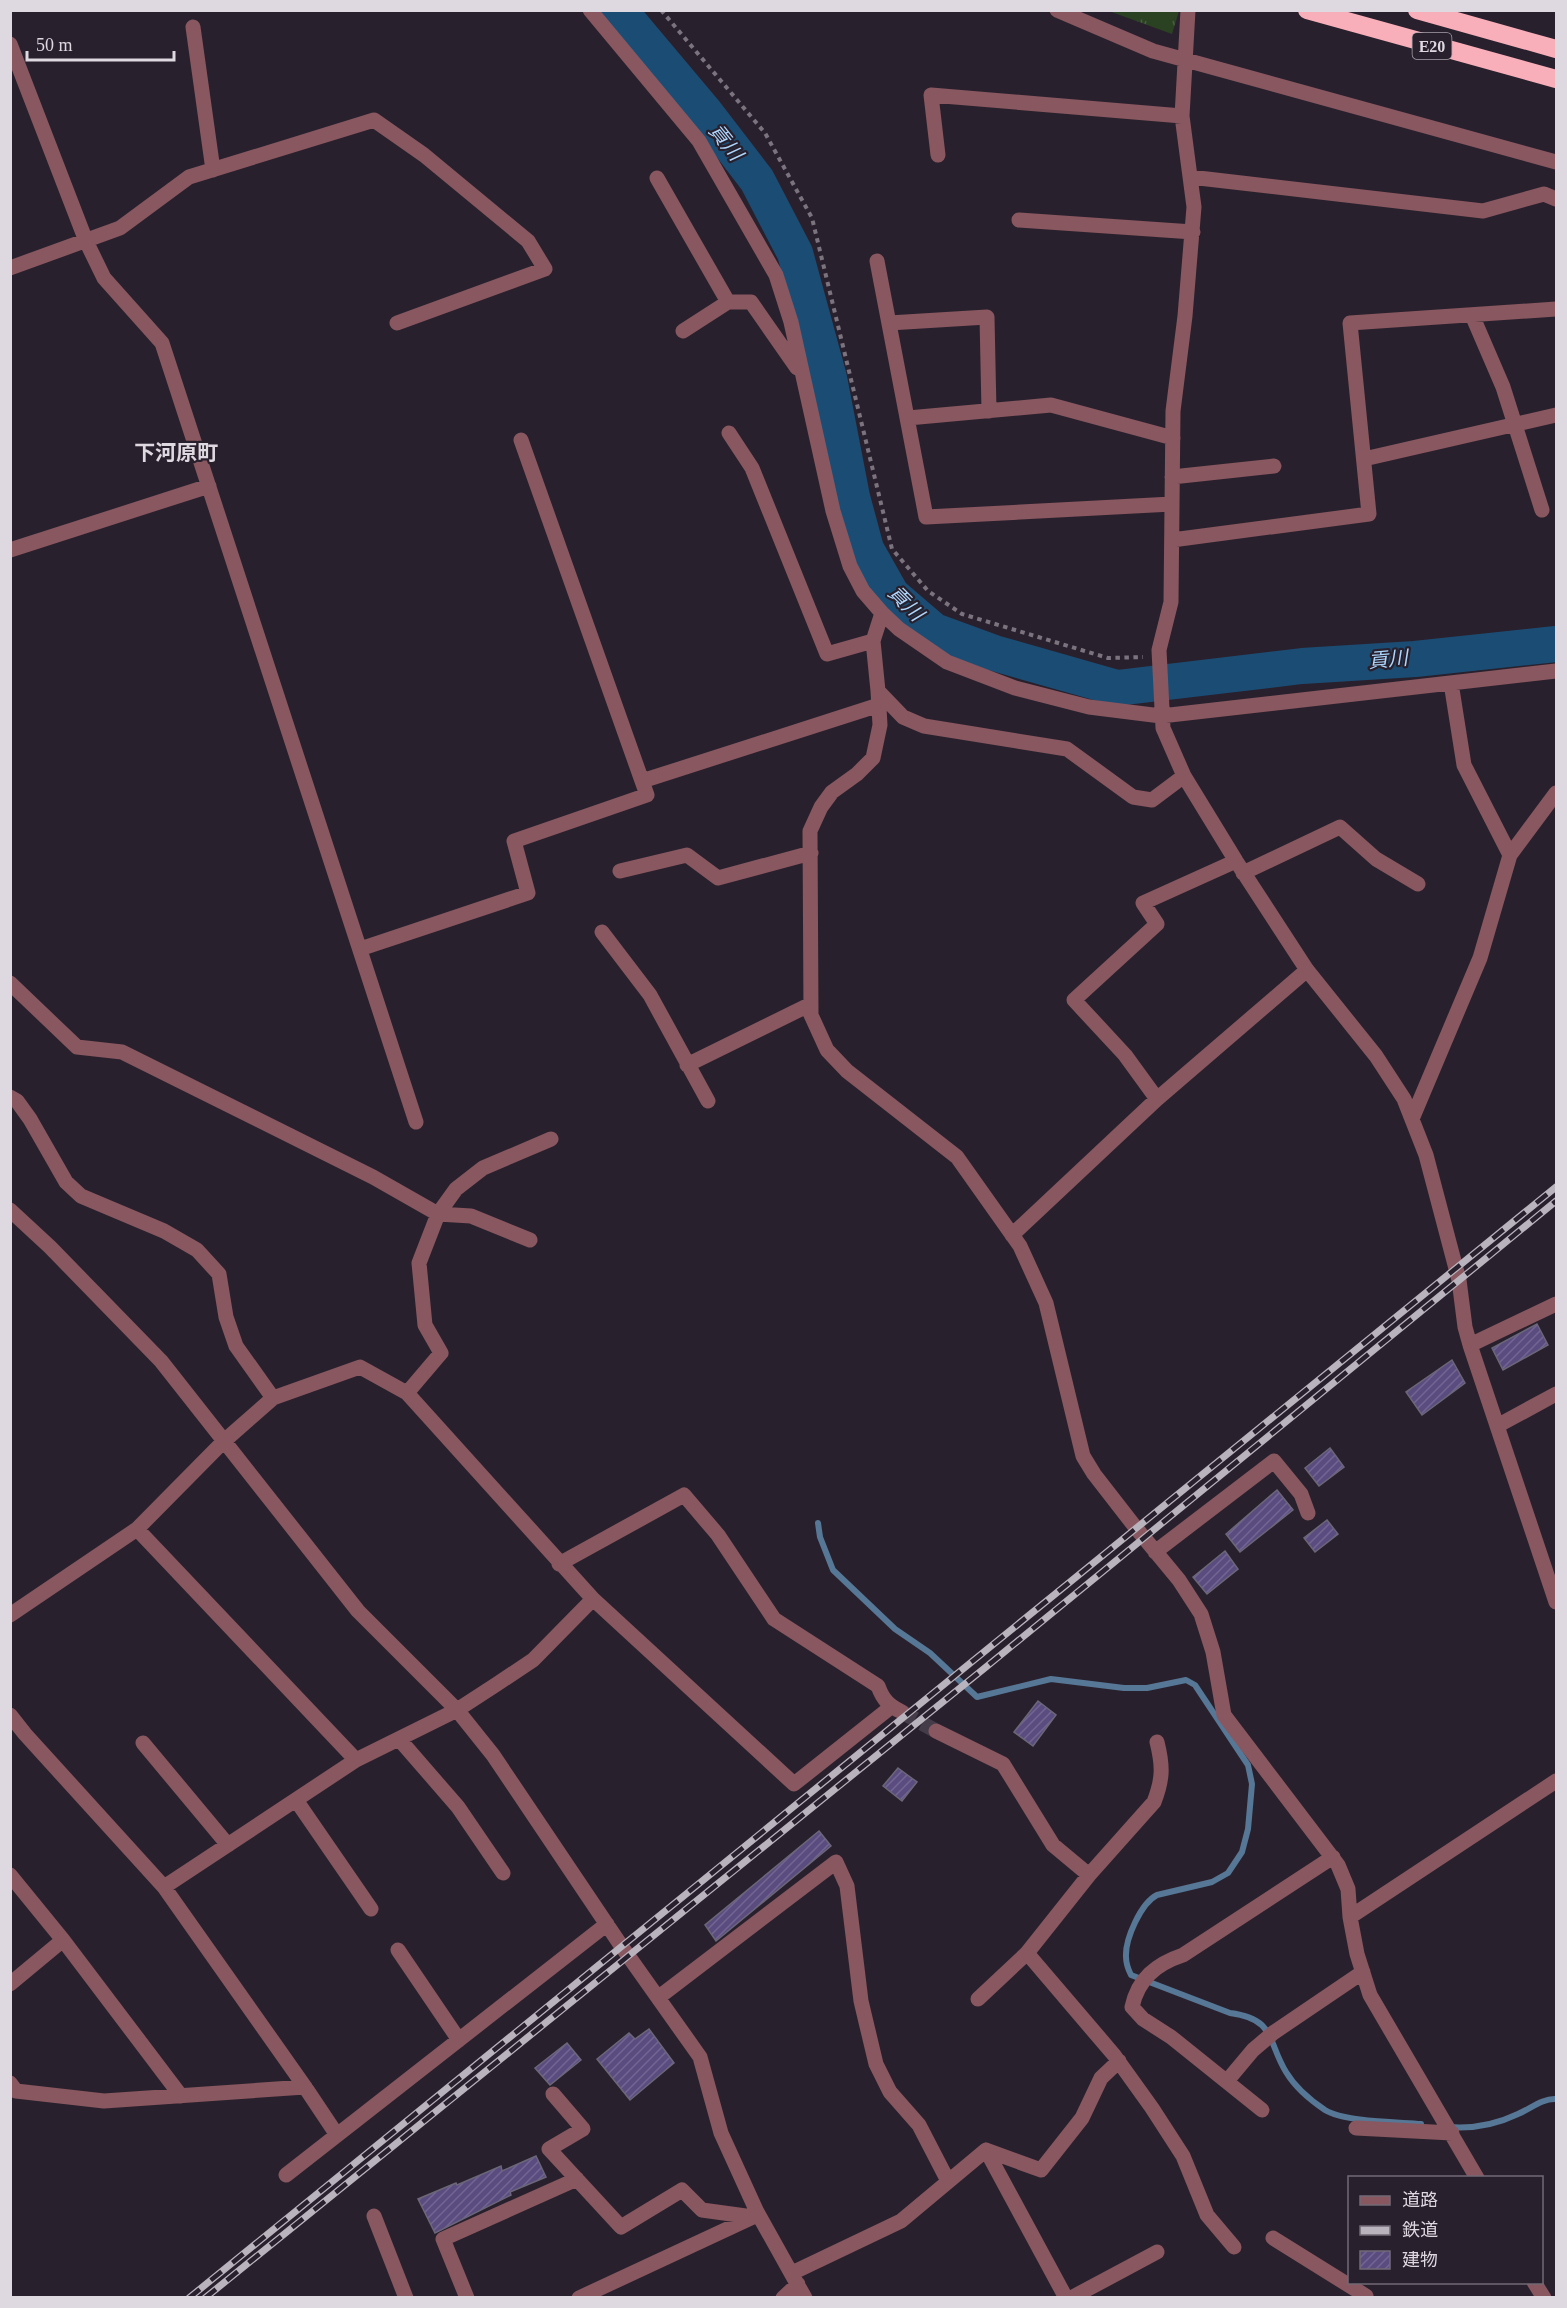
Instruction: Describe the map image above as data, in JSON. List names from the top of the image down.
{
  "streets": {
    "highway": ["E20"]
  },
  "districts": ["下河原町"],
  "water": ["貢川"],
  "legend": ["道路", "鉄道", "建物"],
  "scale_bar": "50 m"
}
